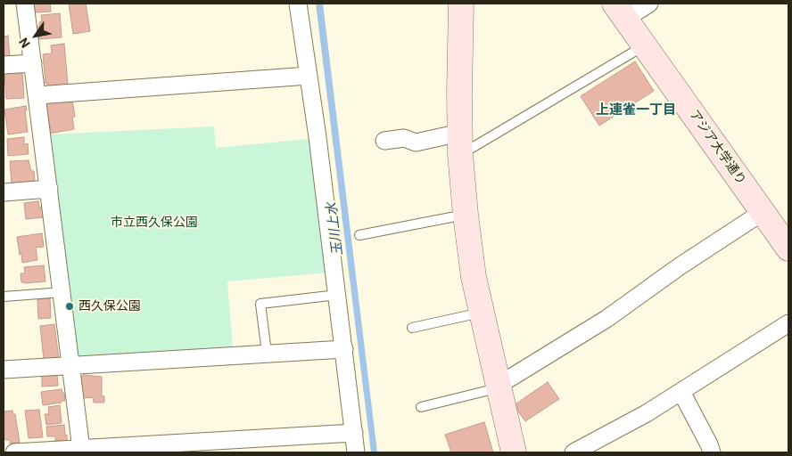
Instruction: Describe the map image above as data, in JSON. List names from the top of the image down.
{
  "streets": {
    "street": ["アジア大学通り"]
  },
  "districts": ["上連雀一丁目"],
  "water": ["玉川上水"],
  "parks": ["市立西久保公園"],
  "places": ["西久保公園"],
  "north": "bottom left"
}
